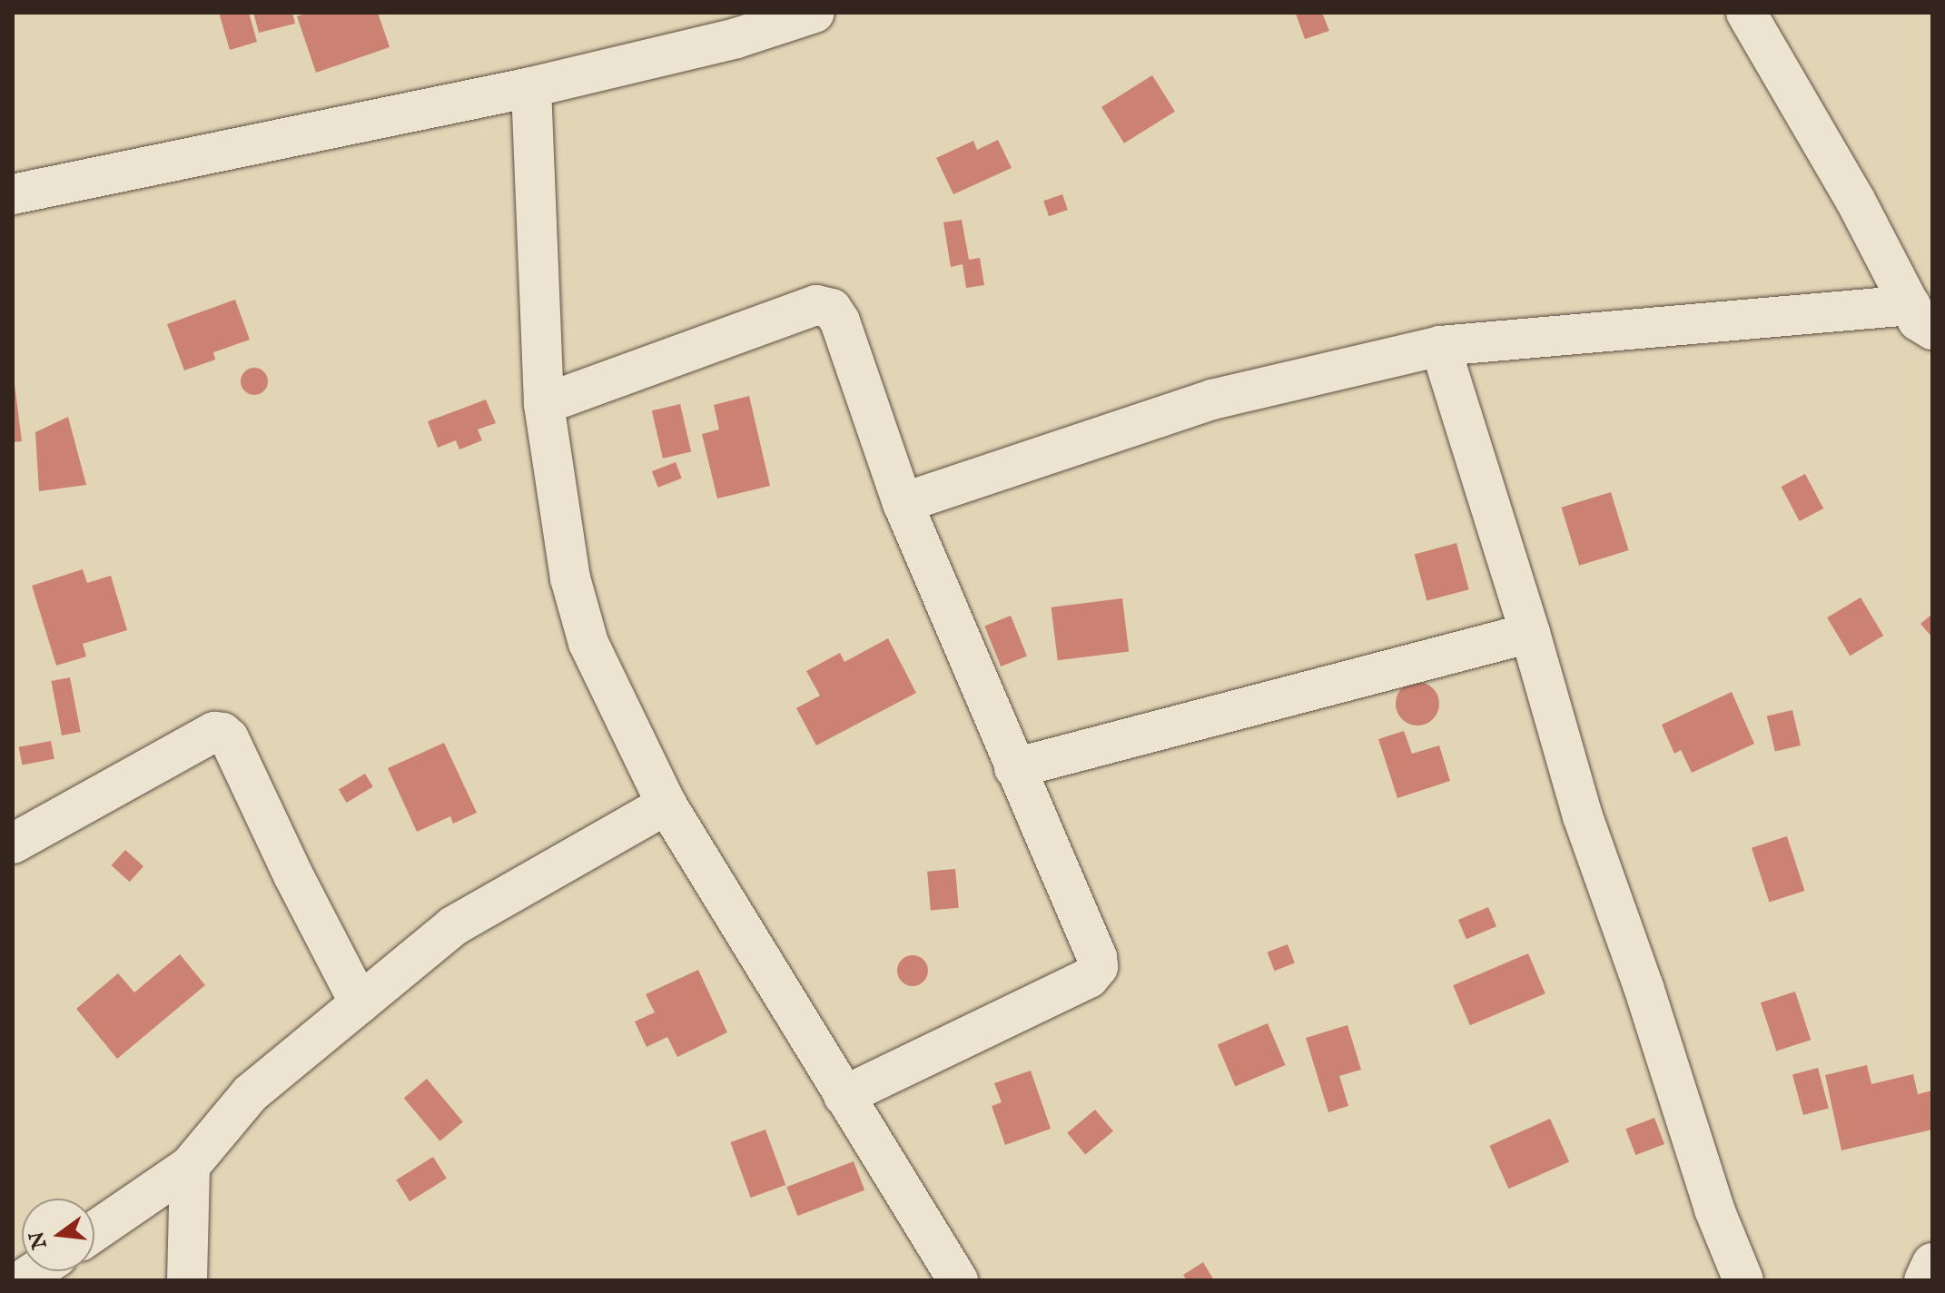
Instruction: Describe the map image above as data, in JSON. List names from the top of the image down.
{
  "north": "left"
}
